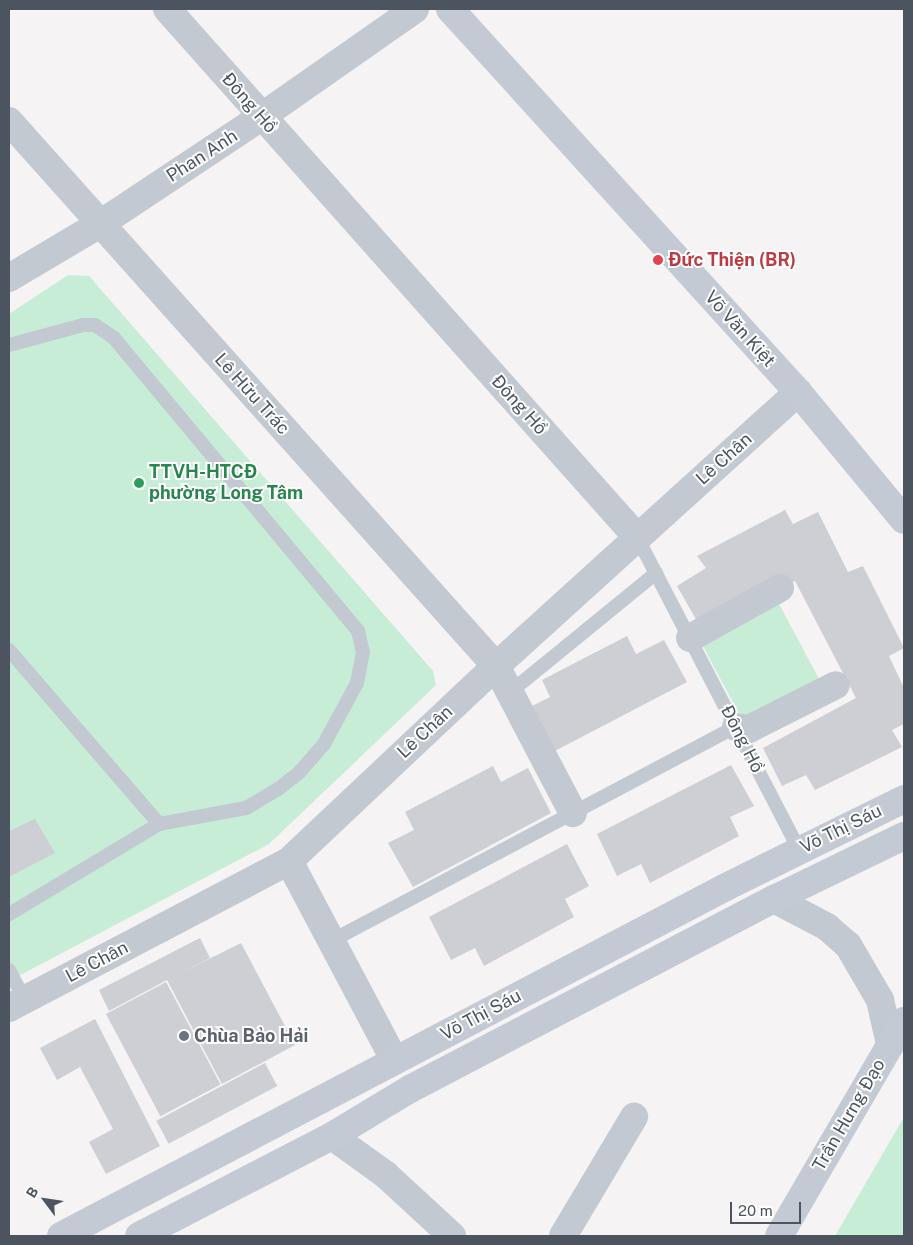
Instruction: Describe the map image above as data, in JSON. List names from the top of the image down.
{
  "streets": {
    "main road": ["Võ Văn Kiệt", "Võ Thị Sáu", "Trần Hưng Đạo"],
    "street": [
      "Đông Hồ",
      "Phan Anh",
      "Lê Hữu Trác",
      "Lê Chân"
    ]
  },
  "crossings": [
    ["Đông Hồ", "Phan Anh"],
    ["Đông Hồ", "Lê Chân"],
    ["Đông Hồ", "Võ Thị Sáu"],
    ["Phan Anh", "Lê Hữu Trác"],
    ["Võ Văn Kiệt", "Lê Chân"],
    ["Lê Hữu Trác", "Lê Chân"]
  ],
  "places": ["Đức Thiện (BR)", "TTVH-HTCĐ phường Long Tâm", "Chùa Bảo Hải"],
  "scale_bar": "20 m",
  "north": "top left"
}
